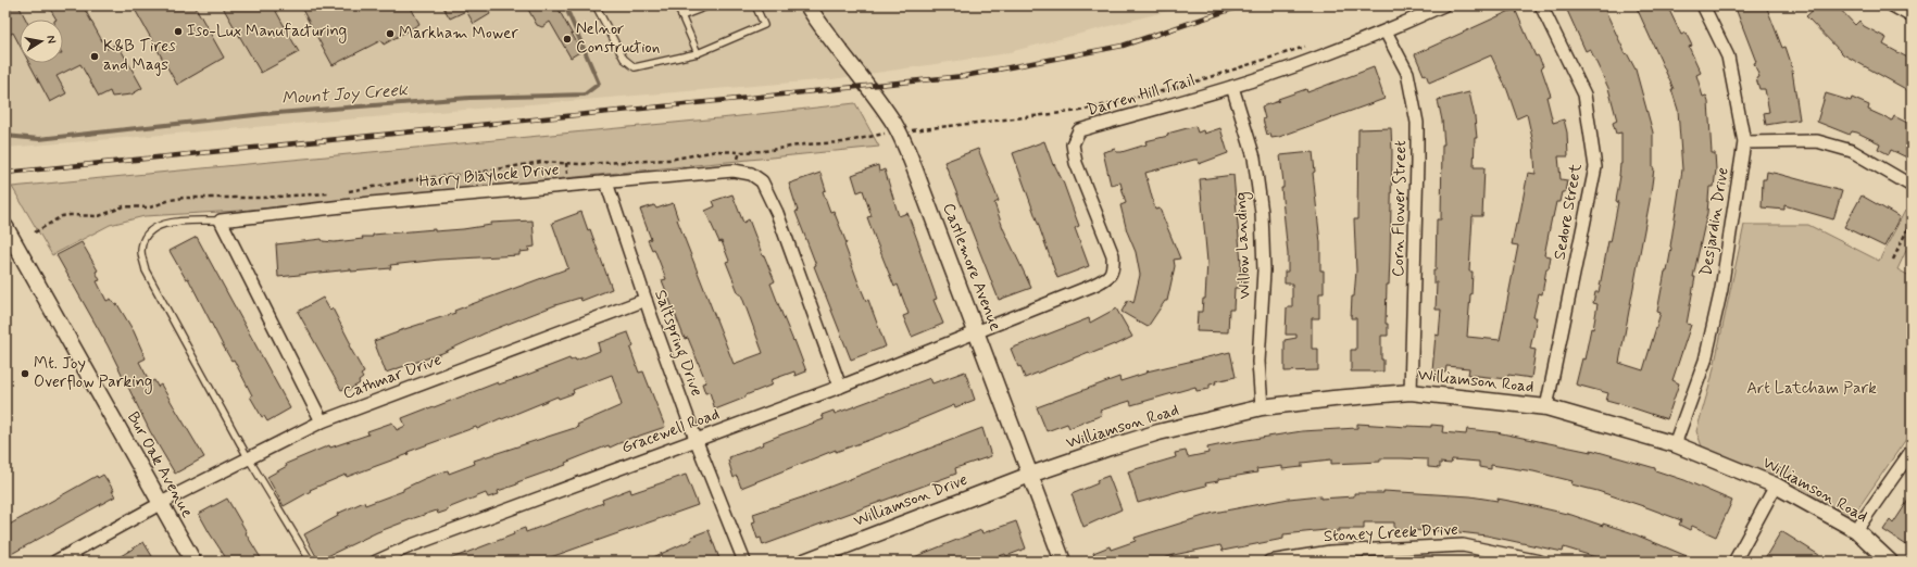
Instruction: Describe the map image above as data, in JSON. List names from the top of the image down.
{
  "streets": {
    "street": [
      "Darren Hill Trail",
      "Harry Blaylock Drive",
      "Corn Flower Street",
      "Sedore Street",
      "Desjardin Drive",
      "Willow Landing",
      "Castlemore Avenue",
      "Saltspring Drive",
      "Cathmar Drive",
      "Williamson Road",
      "Gracewell Road",
      "Bur Oak Avenue",
      "Williamson Drive",
      "Stoney Creek Drive"
    ]
  },
  "crossings": [
    ["Darren Hill Trail", "Corn Flower Street"],
    ["Darren Hill Trail", "Willow Landing"],
    ["Darren Hill Trail", "Castlemore Avenue"],
    ["Darren Hill Trail", "Gracewell Road"],
    ["Harry Blaylock Drive", "Saltspring Drive"],
    ["Harry Blaylock Drive", "Gracewell Road"],
    ["Corn Flower Street", "Williamson Road"],
    ["Sedore Street", "Williamson Road"],
    ["Desjardin Drive", "Williamson Road"],
    ["Willow Landing", "Williamson Road"],
    ["Castlemore Avenue", "Williamson Road"],
    ["Castlemore Avenue", "Gracewell Road"],
    ["Castlemore Avenue", "Williamson Drive"],
    ["Saltspring Drive", "Cathmar Drive"],
    ["Saltspring Drive", "Gracewell Road"],
    ["Cathmar Drive", "Bur Oak Avenue"],
    ["Williamson Road", "Williamson Drive"]
  ],
  "water": ["Mount Joy Creek"],
  "parks": ["Art Latcham Park"],
  "places": [
    "Iso-Lux Manufacturing",
    "Markham Mower",
    "Nelnor Construction",
    "K&B Tires and Mags",
    "Mt. Joy Overflow Parking"
  ],
  "north": "right"
}
